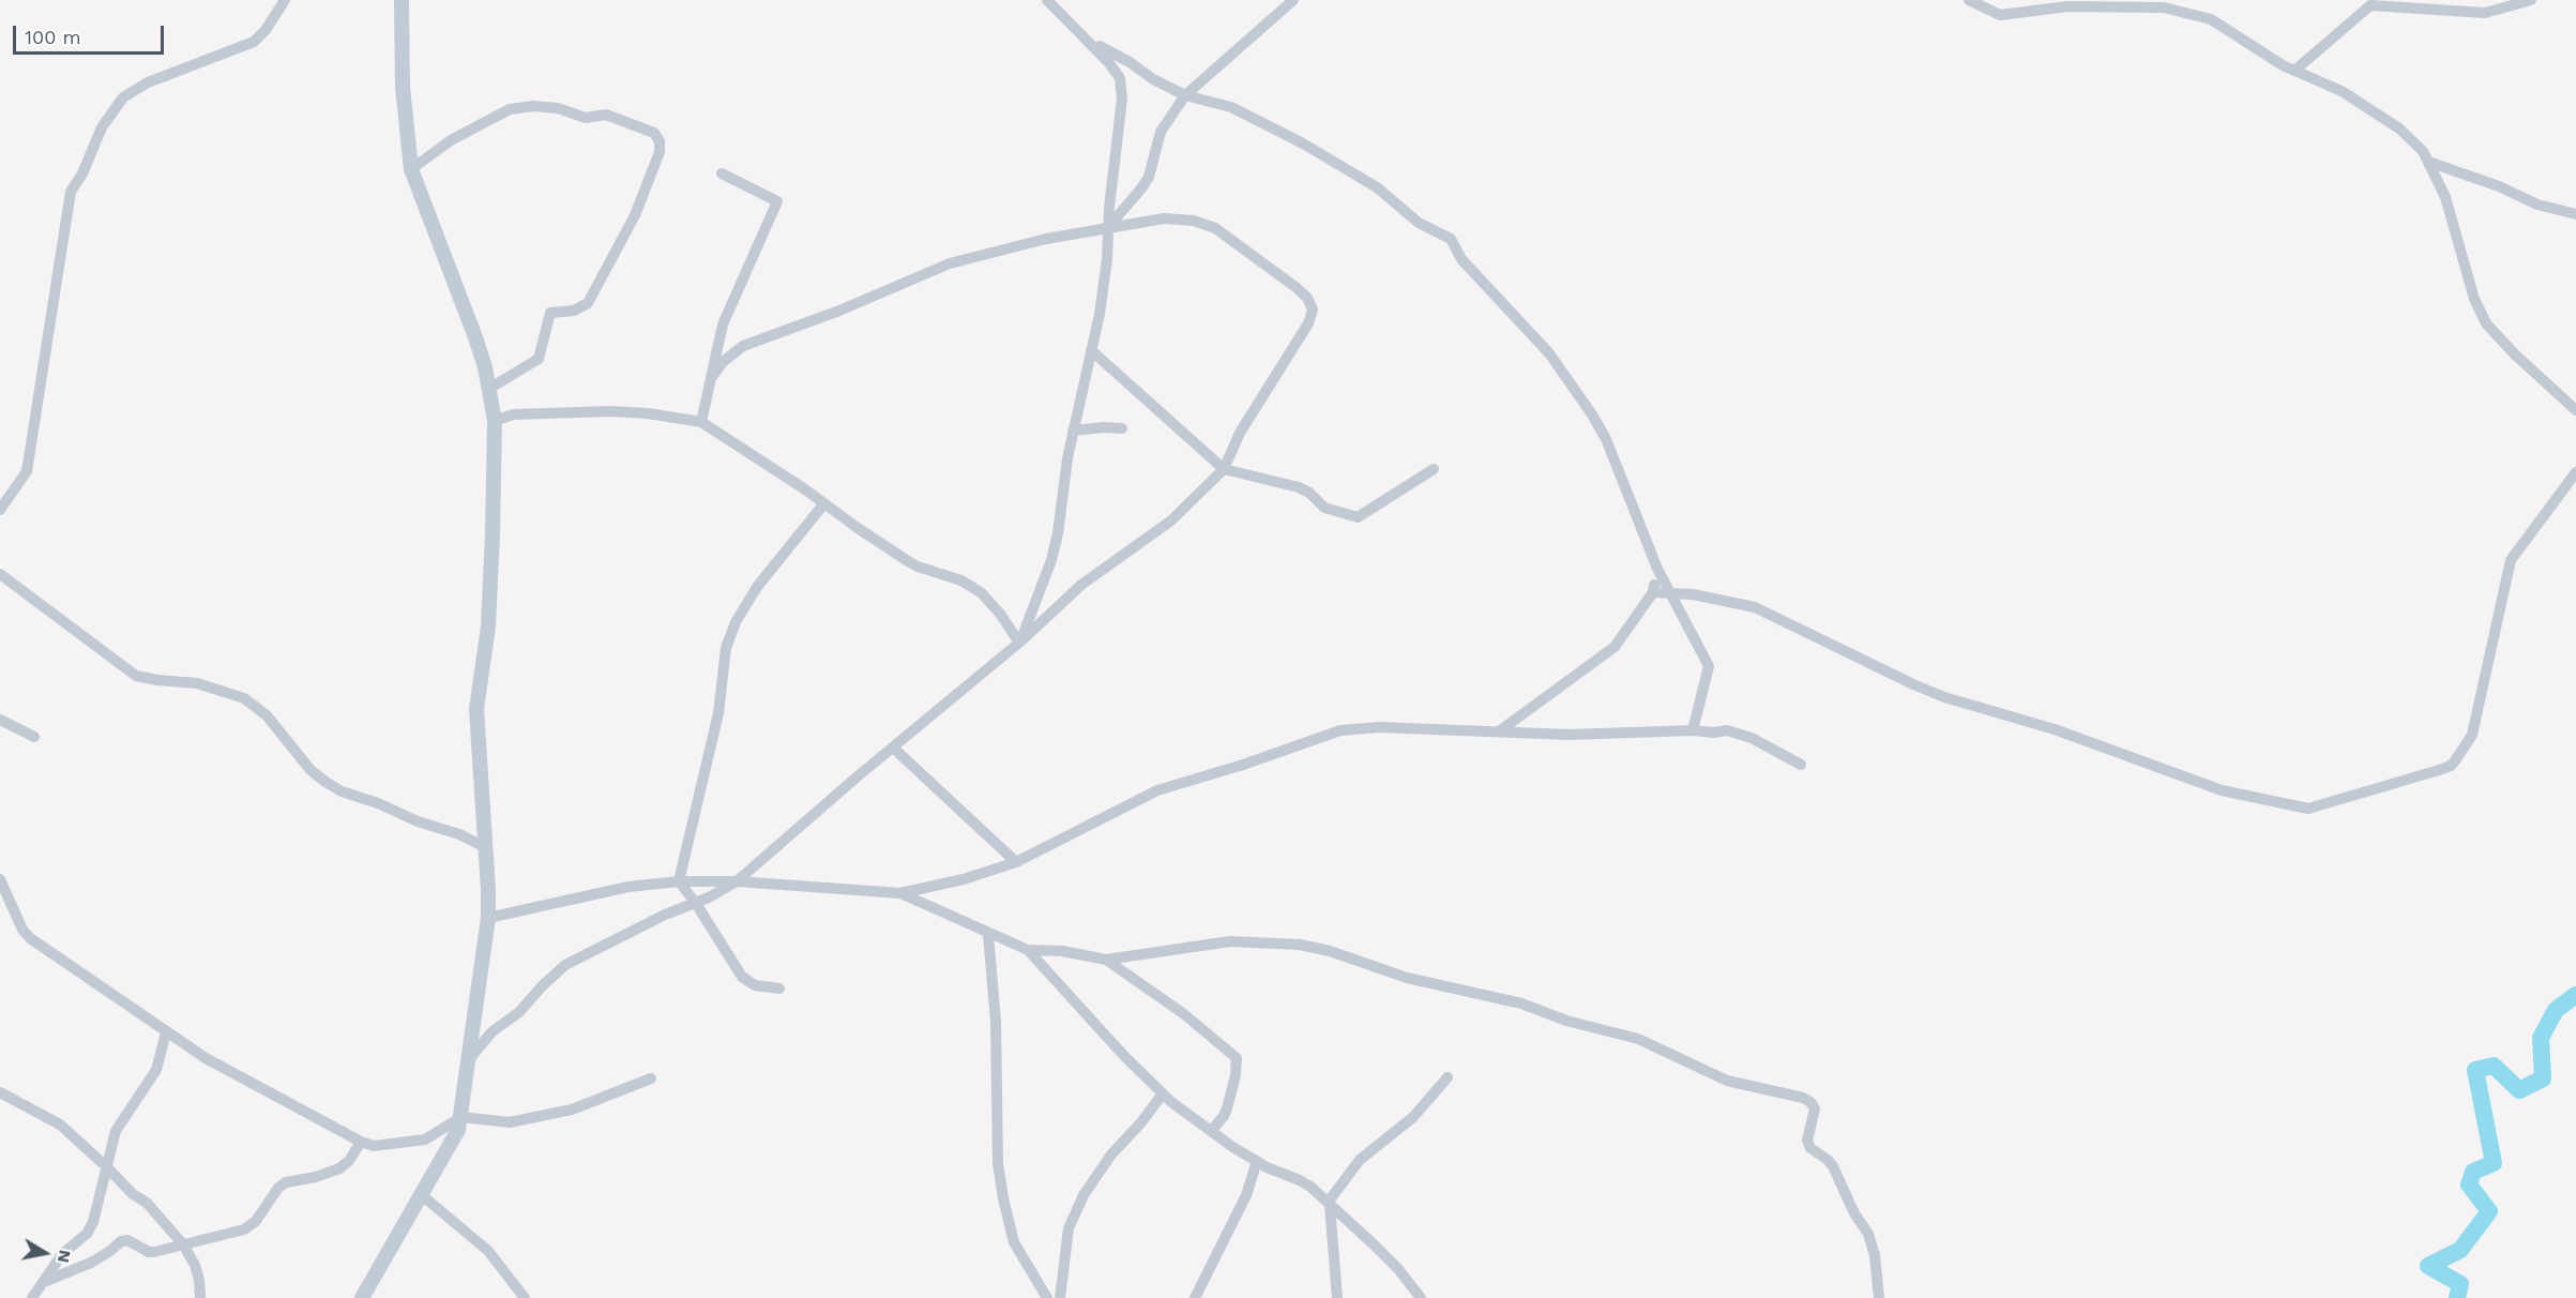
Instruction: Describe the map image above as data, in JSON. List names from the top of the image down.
{
  "scale_bar": "100 m",
  "north": "right"
}
